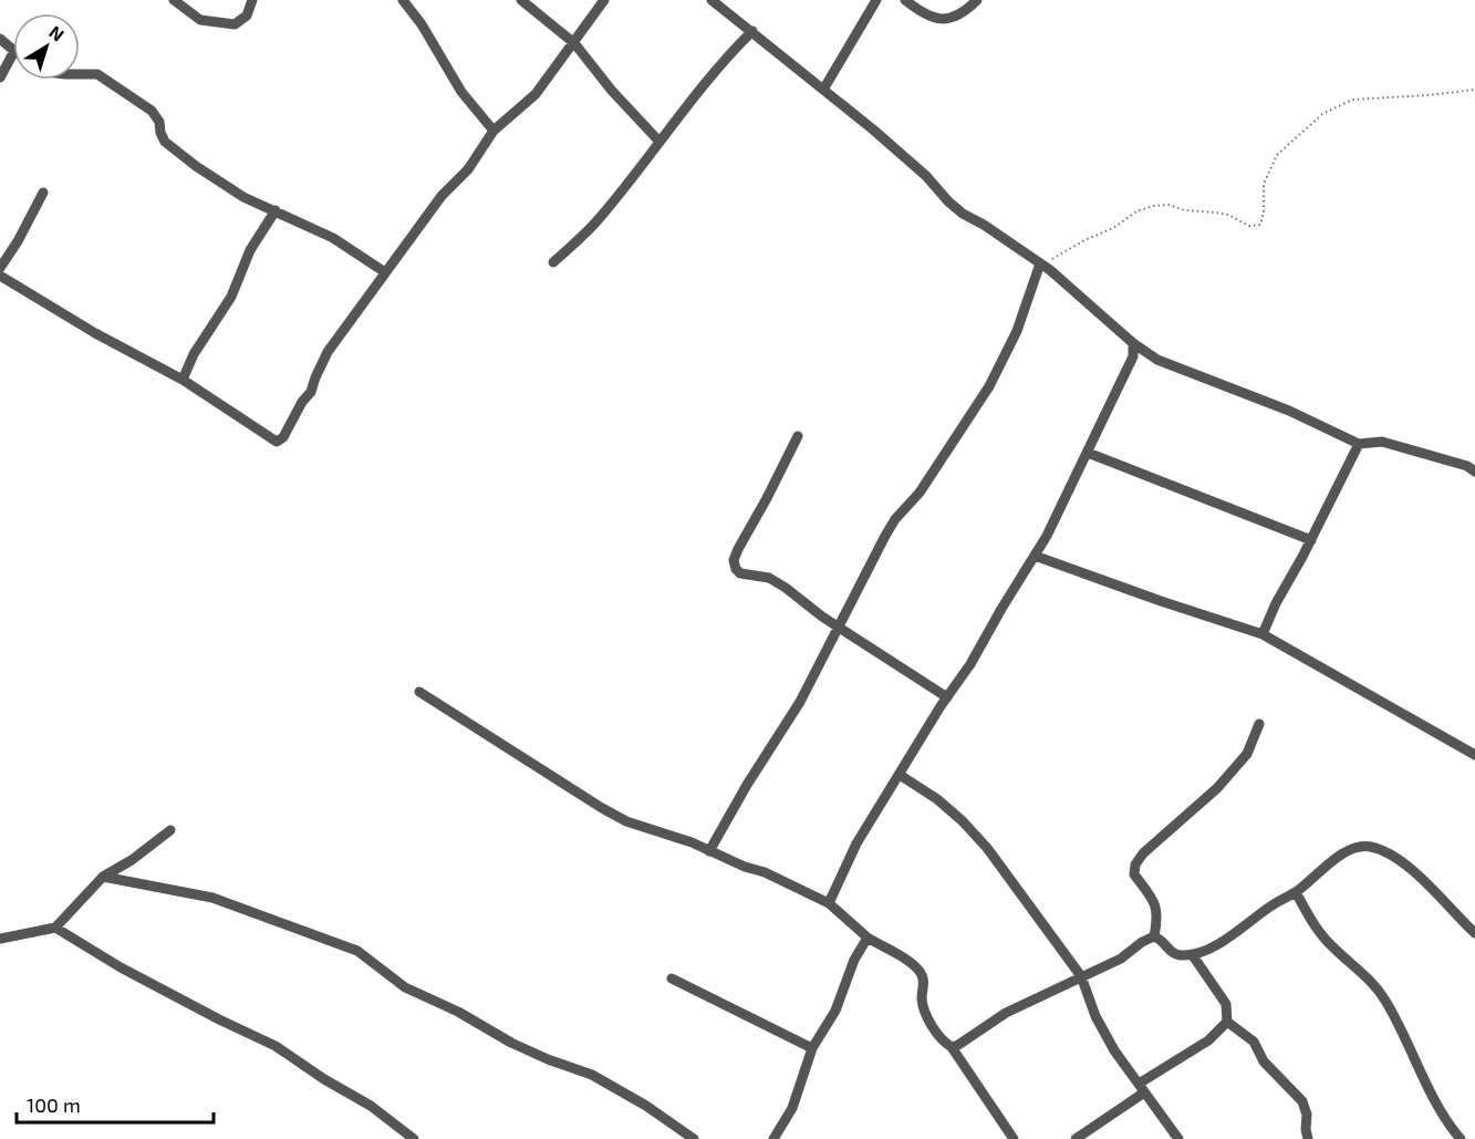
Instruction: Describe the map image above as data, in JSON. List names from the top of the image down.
{
  "scale_bar": "100 m",
  "north": "top right"
}
